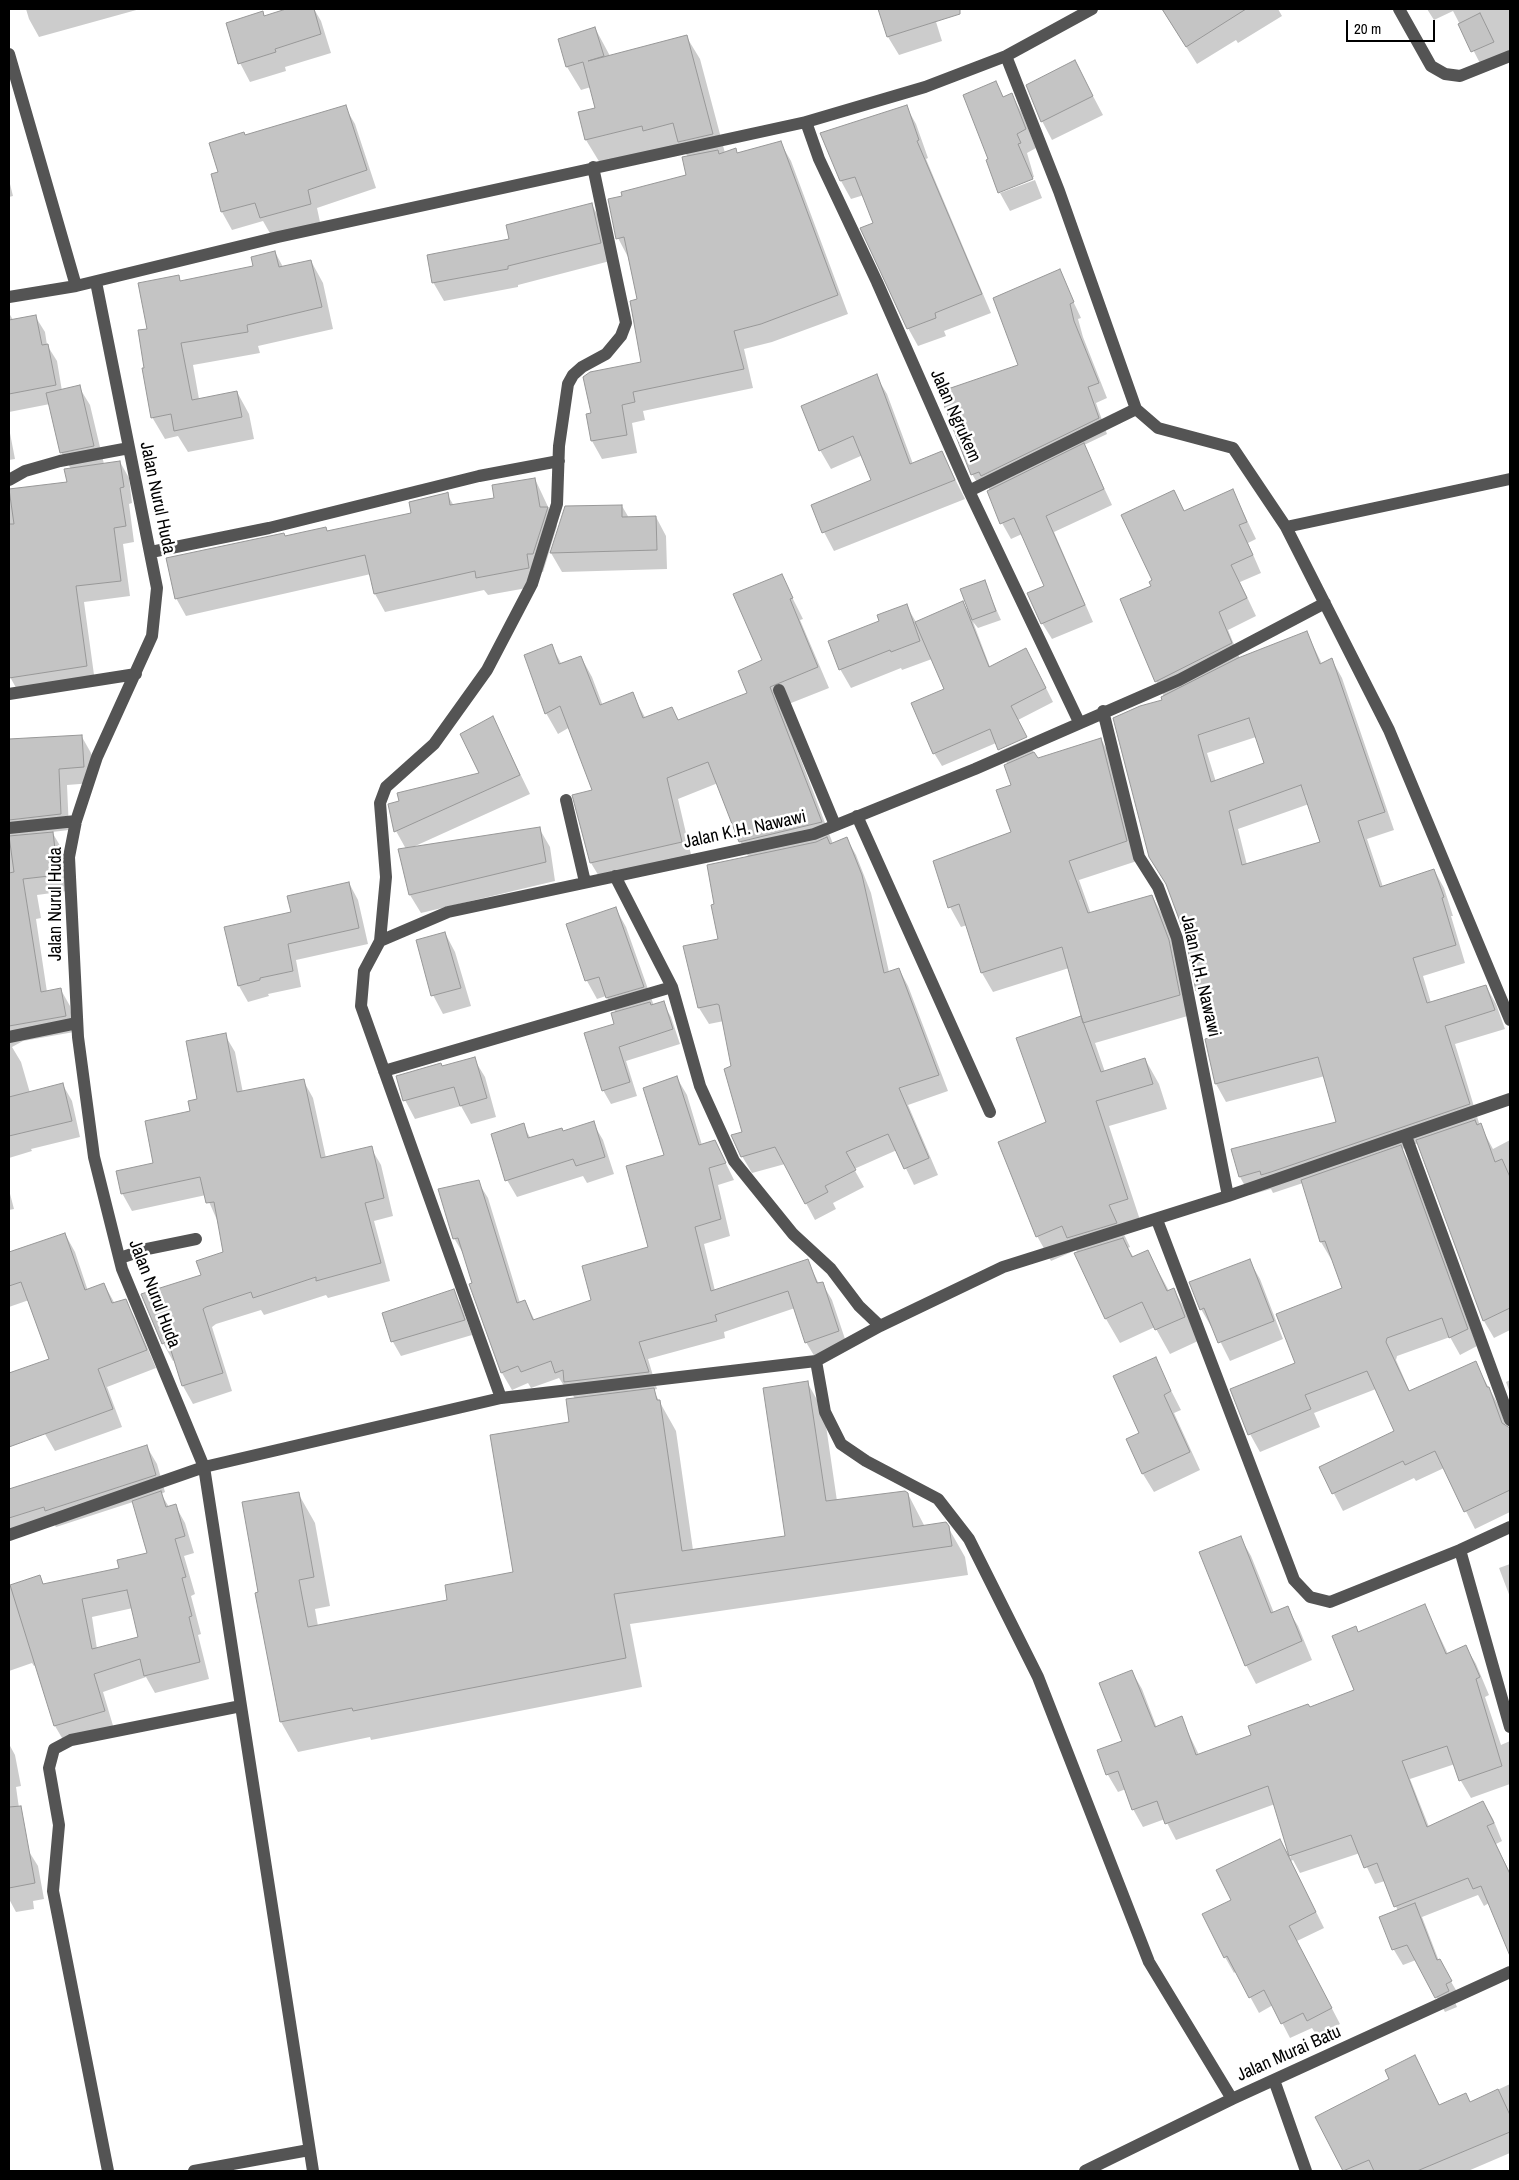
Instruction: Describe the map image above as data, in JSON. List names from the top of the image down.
{
  "streets": {
    "street": [
      "Jalan Ngrukem",
      "Jalan Nurul Huda",
      "Jalan K.H. Nawawi",
      "Jalan Murai Batu"
    ]
  },
  "crossings": [
    ["Jalan Ngrukem", "Jalan K.H. Nawawi"]
  ],
  "scale_bar": "20 m"
}
